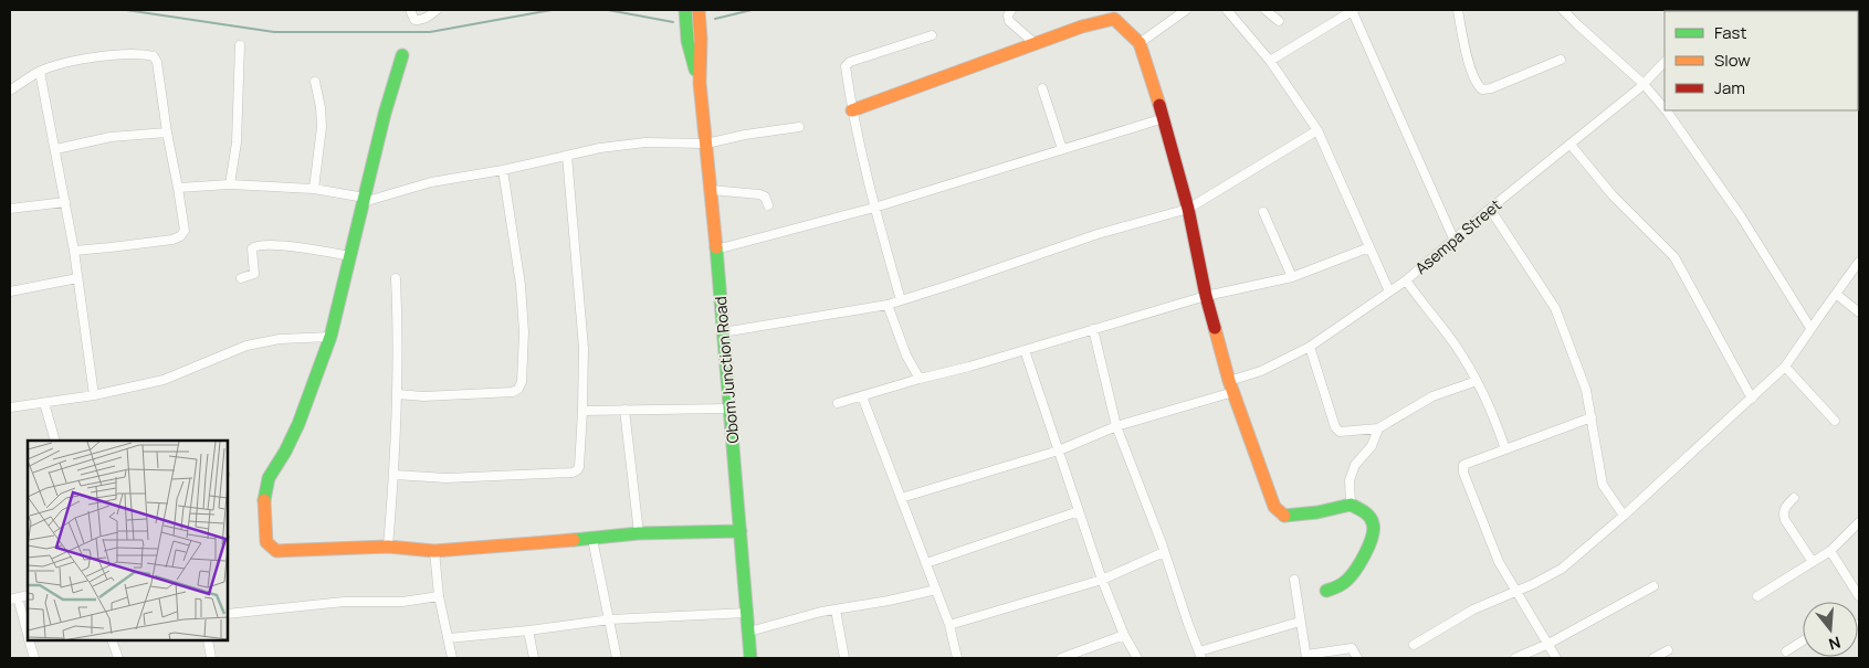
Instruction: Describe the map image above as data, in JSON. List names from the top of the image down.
{
  "streets": {
    "street": ["Asempa Street", "Obom Junction Road"]
  },
  "legend": ["Fast", "Slow", "Jam"],
  "north": "bottom"
}
